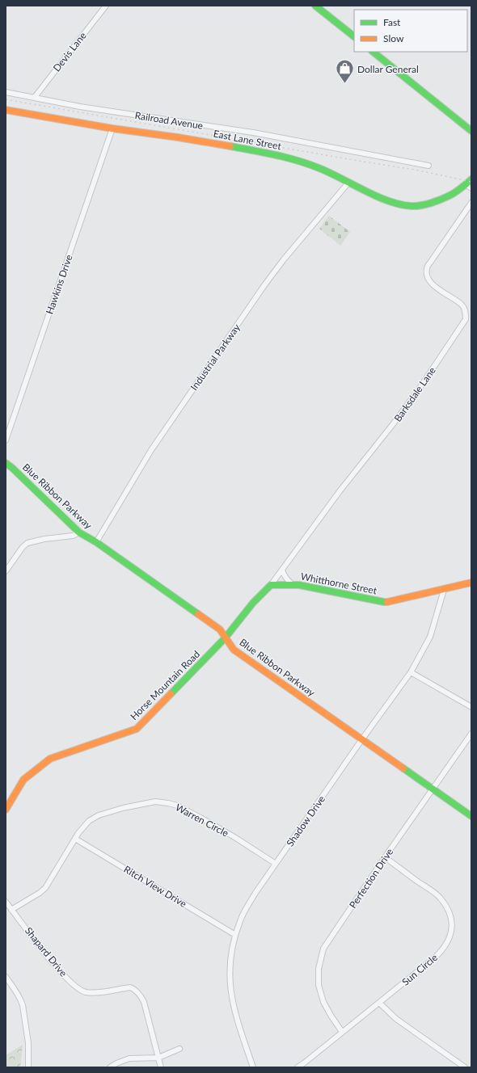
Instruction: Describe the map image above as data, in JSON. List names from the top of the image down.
{
  "streets": {
    "street": [
      "Devis Lane",
      "Railroad Avenue",
      "East Lane Street",
      "Hawkins Drive",
      "Industrial Parkway",
      "Barksdale Lane",
      "Blue Ribbon Parkway",
      "Whitthorne Street",
      "Horse Mountain Road",
      "Warren Circle",
      "Shadow Drive",
      "Perfection Drive",
      "Ritch View Drive",
      "Shapard Drive",
      "Sun Circle"
    ]
  },
  "crossings": [
    ["Devis Lane", "Railroad Avenue"],
    ["East Lane Street", "Hawkins Drive"],
    ["East Lane Street", "Industrial Parkway"],
    ["Industrial Parkway", "Blue Ribbon Parkway"],
    ["Barksdale Lane", "Whitthorne Street"],
    ["Blue Ribbon Parkway", "Horse Mountain Road"],
    ["Blue Ribbon Parkway", "Shadow Drive"],
    ["Blue Ribbon Parkway", "Perfection Drive"],
    ["Whitthorne Street", "Shadow Drive"],
    ["Warren Circle", "Shadow Drive"],
    ["Warren Circle", "Ritch View Drive"],
    ["Warren Circle", "Shapard Drive"],
    ["Shadow Drive", "Ritch View Drive"],
    ["Perfection Drive", "Sun Circle"]
  ],
  "places": {
    "shop": ["Dollar General"]
  },
  "legend": ["Fast", "Slow"]
}
